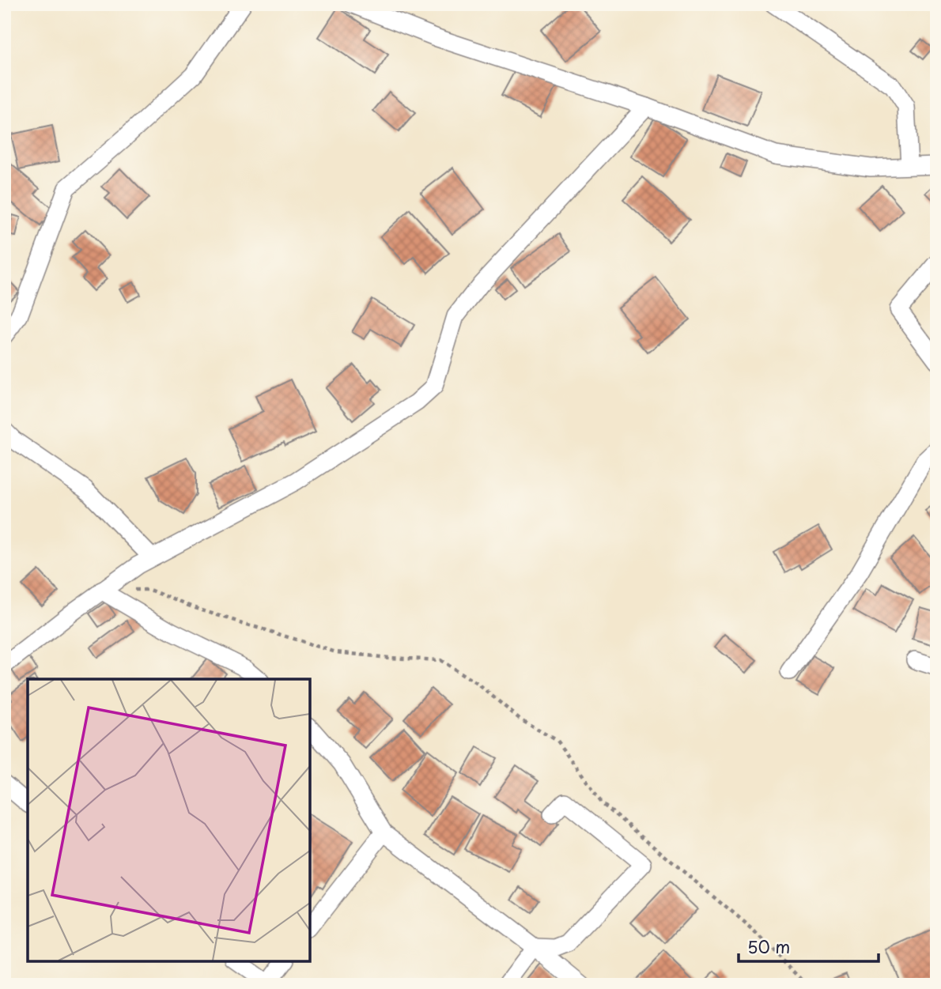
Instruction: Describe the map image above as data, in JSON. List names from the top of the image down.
{
  "scale_bar": "50 m"
}
